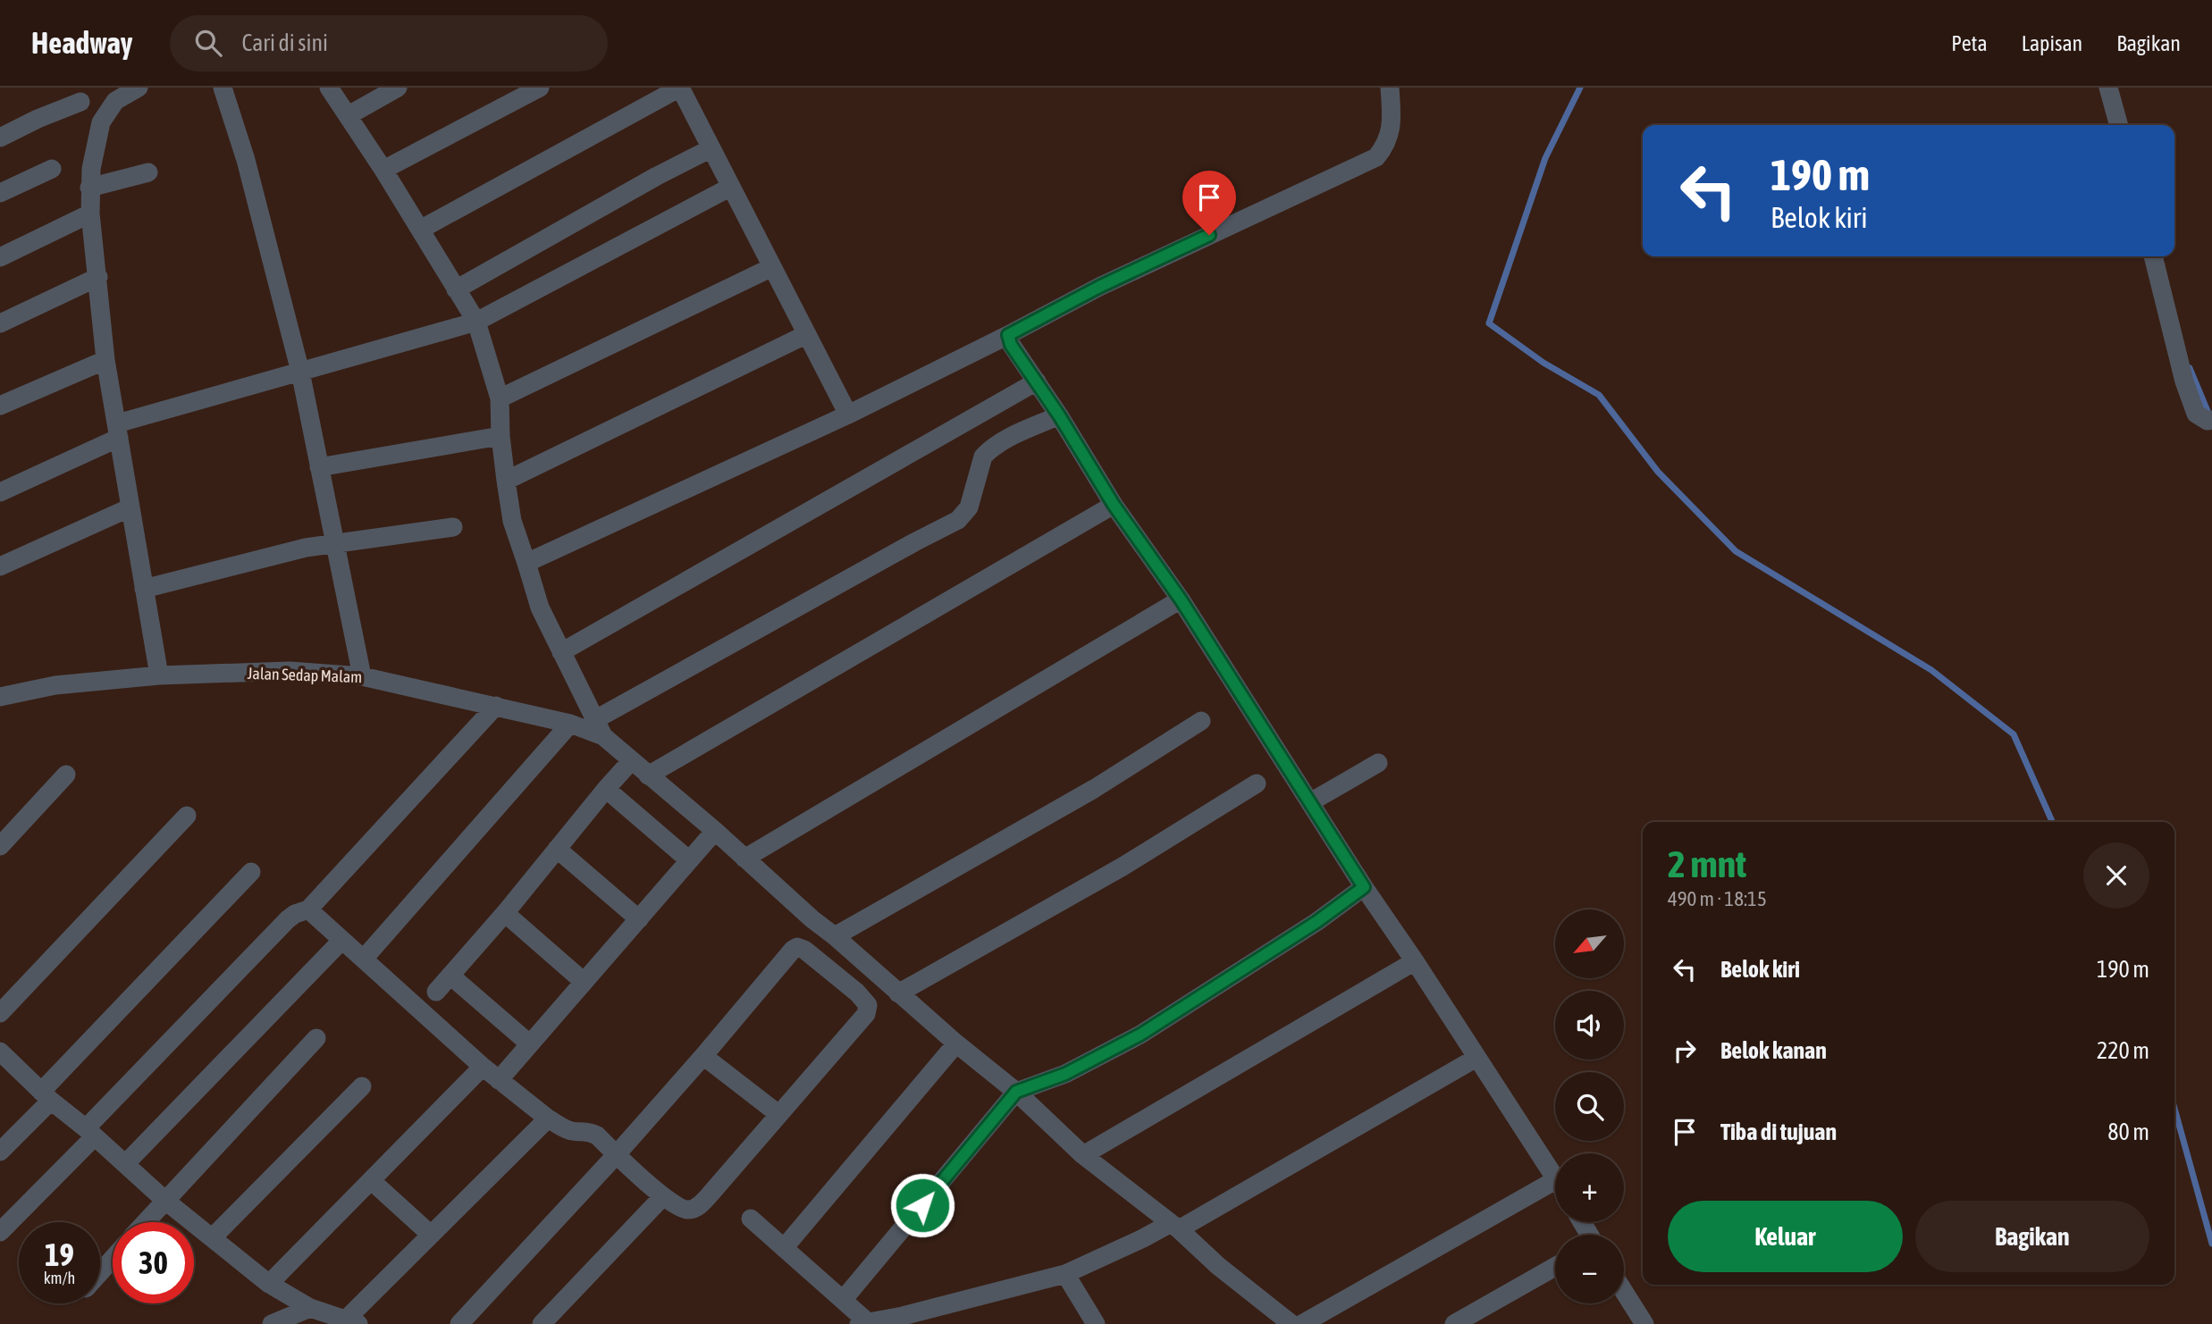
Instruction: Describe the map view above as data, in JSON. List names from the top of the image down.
{
  "streets": {
    "street": ["Jalan Sedap Malam"]
  },
  "north": "bottom left",
  "page": {
    "header": "Headway",
    "search": "Cari di sini",
    "nav": ["Peta", "Lapisan", "Bagikan"],
    "turn": ["190 m", "Belok kiri"],
    "heading": ["2 mnt", "490 m · 18:15"],
    "map_buttons": ["+", "−"],
    "list": [
      {
        "name": "Belok kiri",
        "value": "190 m"
      },
      {
        "name": "Belok kanan",
        "value": "220 m"
      },
      {
        "name": "Tiba di tujuan",
        "value": "80 m"
      }
    ],
    "buttons": ["Keluar", "Bagikan"],
    "speed": "19 km/h",
    "limit": "30"
  }
}
